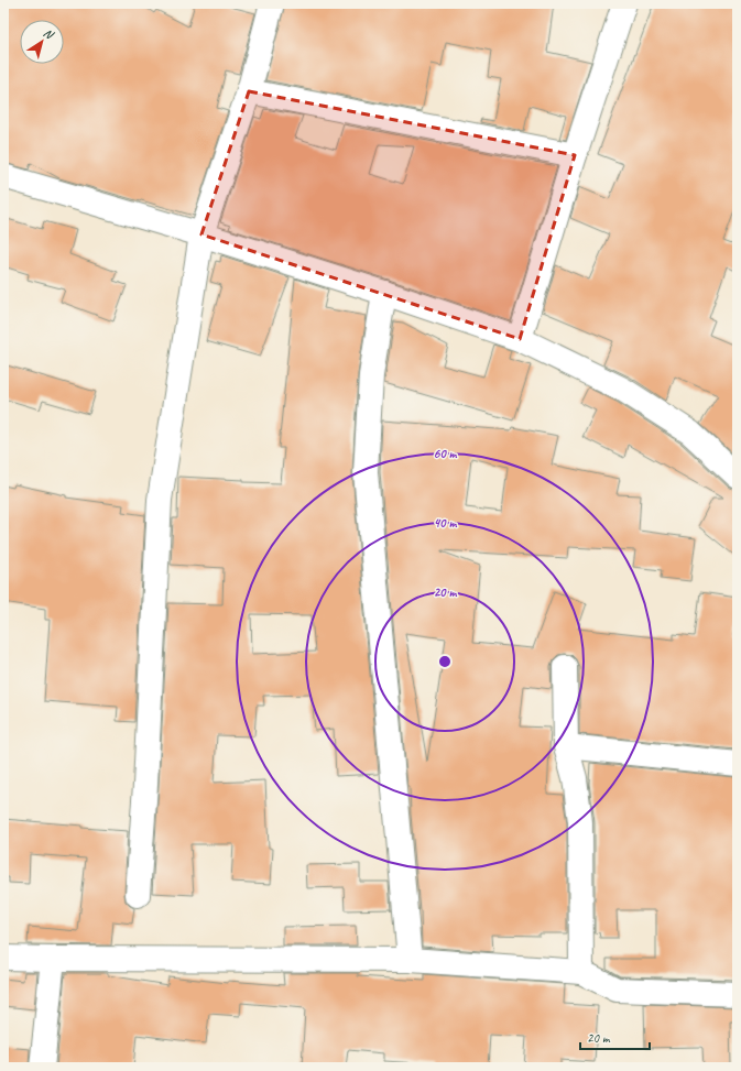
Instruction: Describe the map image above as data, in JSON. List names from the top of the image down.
{
  "scale_bar": "20 m",
  "north": "top right",
  "rings": ["60 m", "40 m", "20 m"]
}
